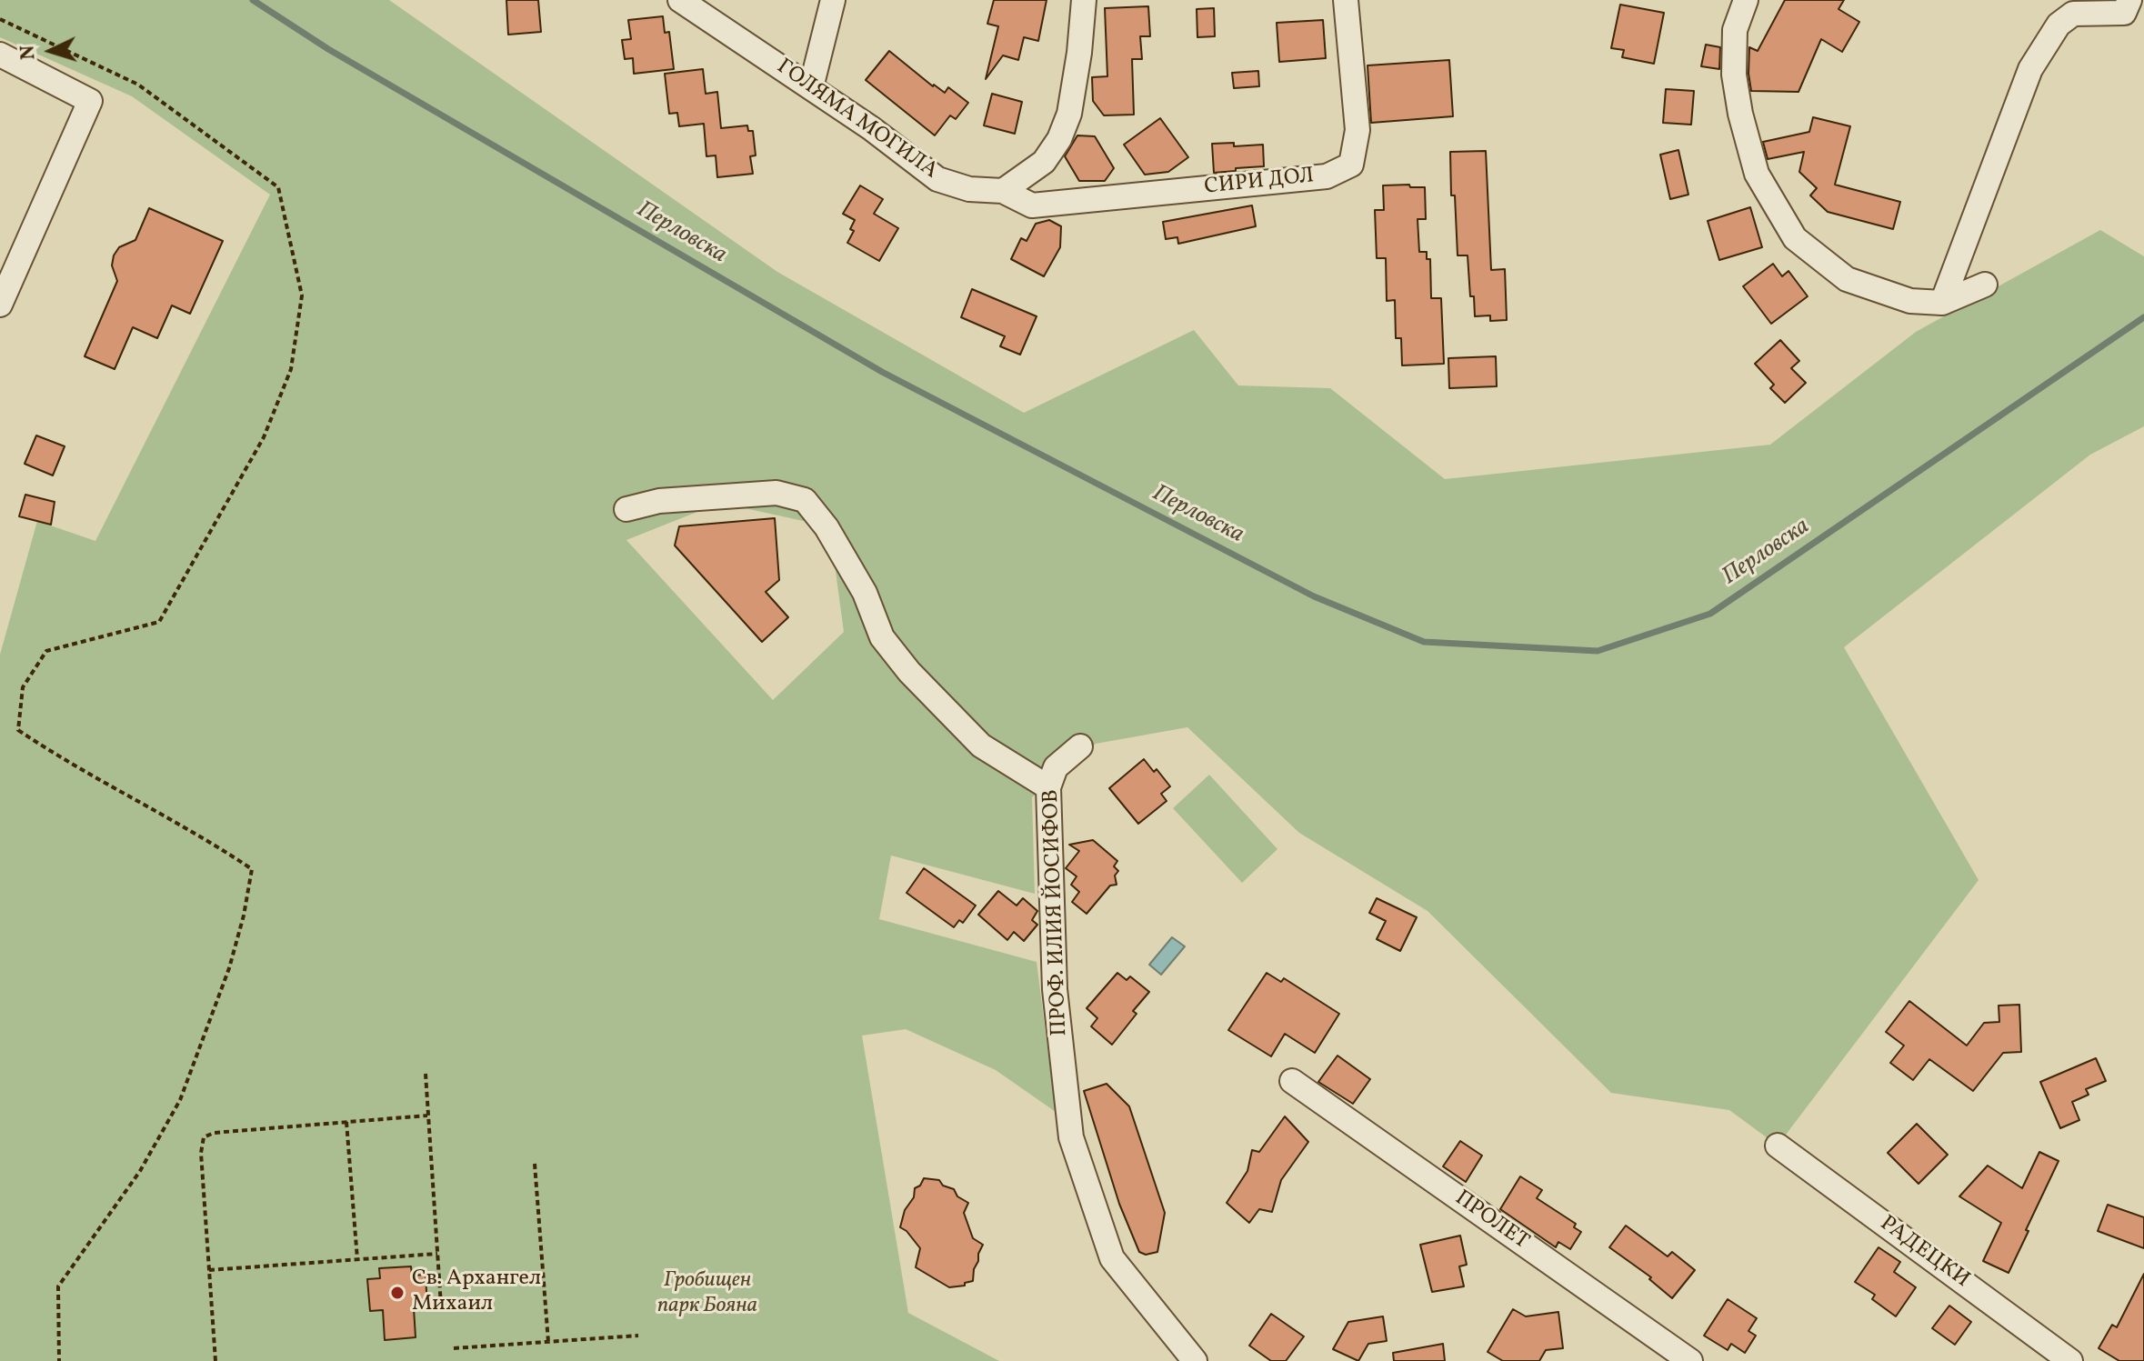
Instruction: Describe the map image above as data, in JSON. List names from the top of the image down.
{
  "streets": {
    "street": [
      "ГОЛЯМА МОГИЛА",
      "СИРИ ДОЛ",
      "ПРОФ. ИЛИЯ ЙОСИФОВ",
      "ПРОЛЕТ",
      "РАДЕЦКИ"
    ]
  },
  "crossings": [
    ["ГОЛЯМА МОГИЛА", "СИРИ ДОЛ"]
  ],
  "water": ["Перловска"],
  "parks": ["Гробищен парк Бояна"],
  "places": ["Св. Архангел Михаил"],
  "north": "left"
}
